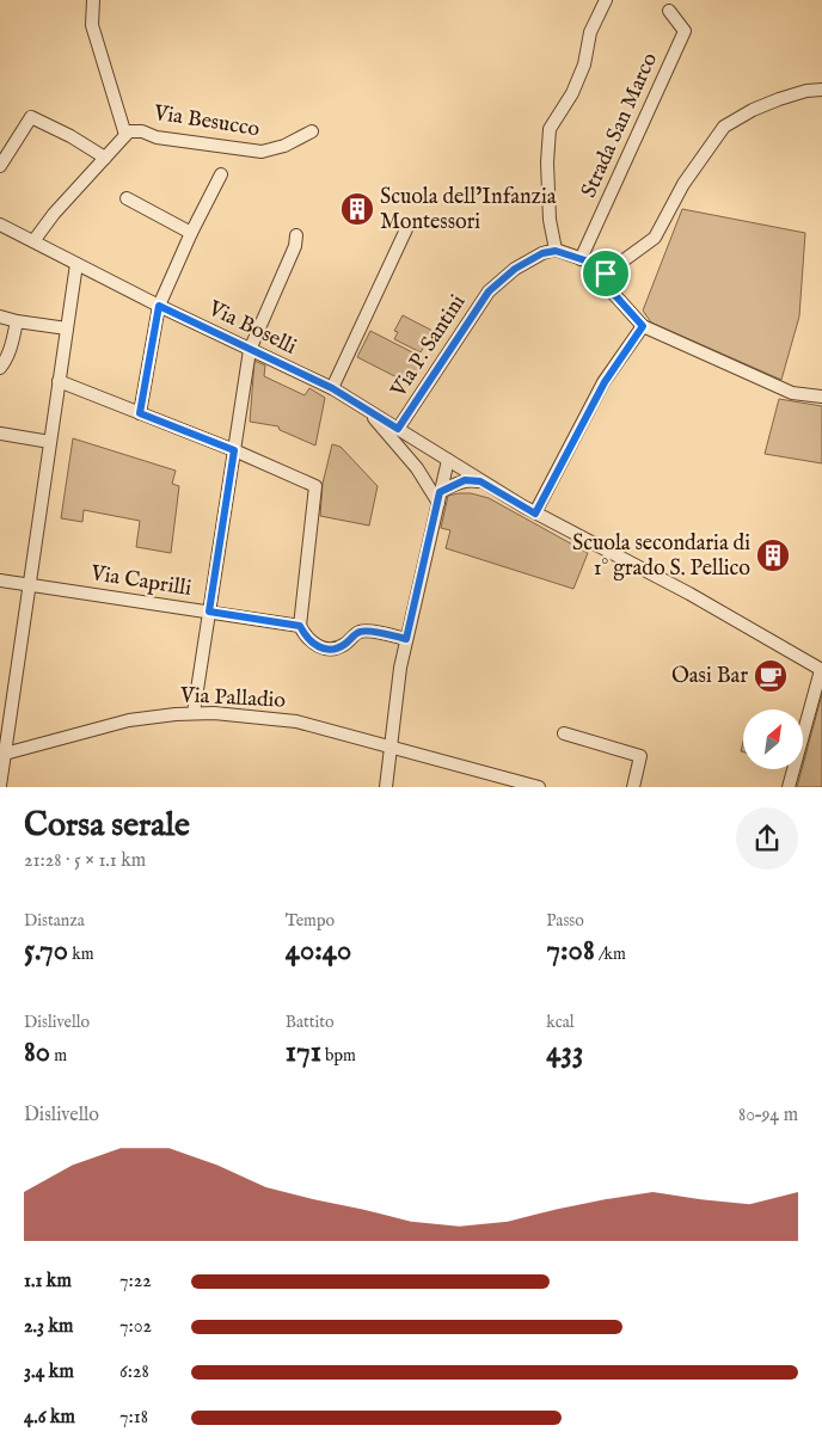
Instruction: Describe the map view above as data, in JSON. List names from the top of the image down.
{
  "streets": {
    "street": [
      "Via Besucco",
      "Strada San Marco",
      "Via Boselli",
      "Via P. Santini",
      "Via Caprilli",
      "Via Palladio"
    ]
  },
  "crossings": [
    ["Via Besucco", "Via Boselli"],
    ["Via Boselli", "Via P. Santini"]
  ],
  "places": {
    "building": ["Scuola dell’Infanzia Montessori", "Scuola secondaria di 1° grado S. Pellico"],
    "cafe": ["Oasi Bar"]
  },
  "north": "top right",
  "page": {
    "heading": ["Corsa serale", "21:28 · 5 × 1.1 km"],
    "stats": [
      ["Distanza", "5.70 km"],
      ["Tempo", "40:40"],
      ["Passo", "7:08 /km"],
      ["Dislivello", "80 m"],
      ["Battito", "171 bpm"],
      ["kcal", "433"]
    ],
    "chart": ["Dislivello", "80–94 m"],
    "list": [
      {
        "name": "1.1 km",
        "note": "7:22"
      },
      {
        "name": "2.3 km",
        "note": "7:02"
      },
      {
        "name": "3.4 km",
        "note": "6:28"
      },
      {
        "name": "4.6 km",
        "note": "7:18"
      }
    ]
  }
}
